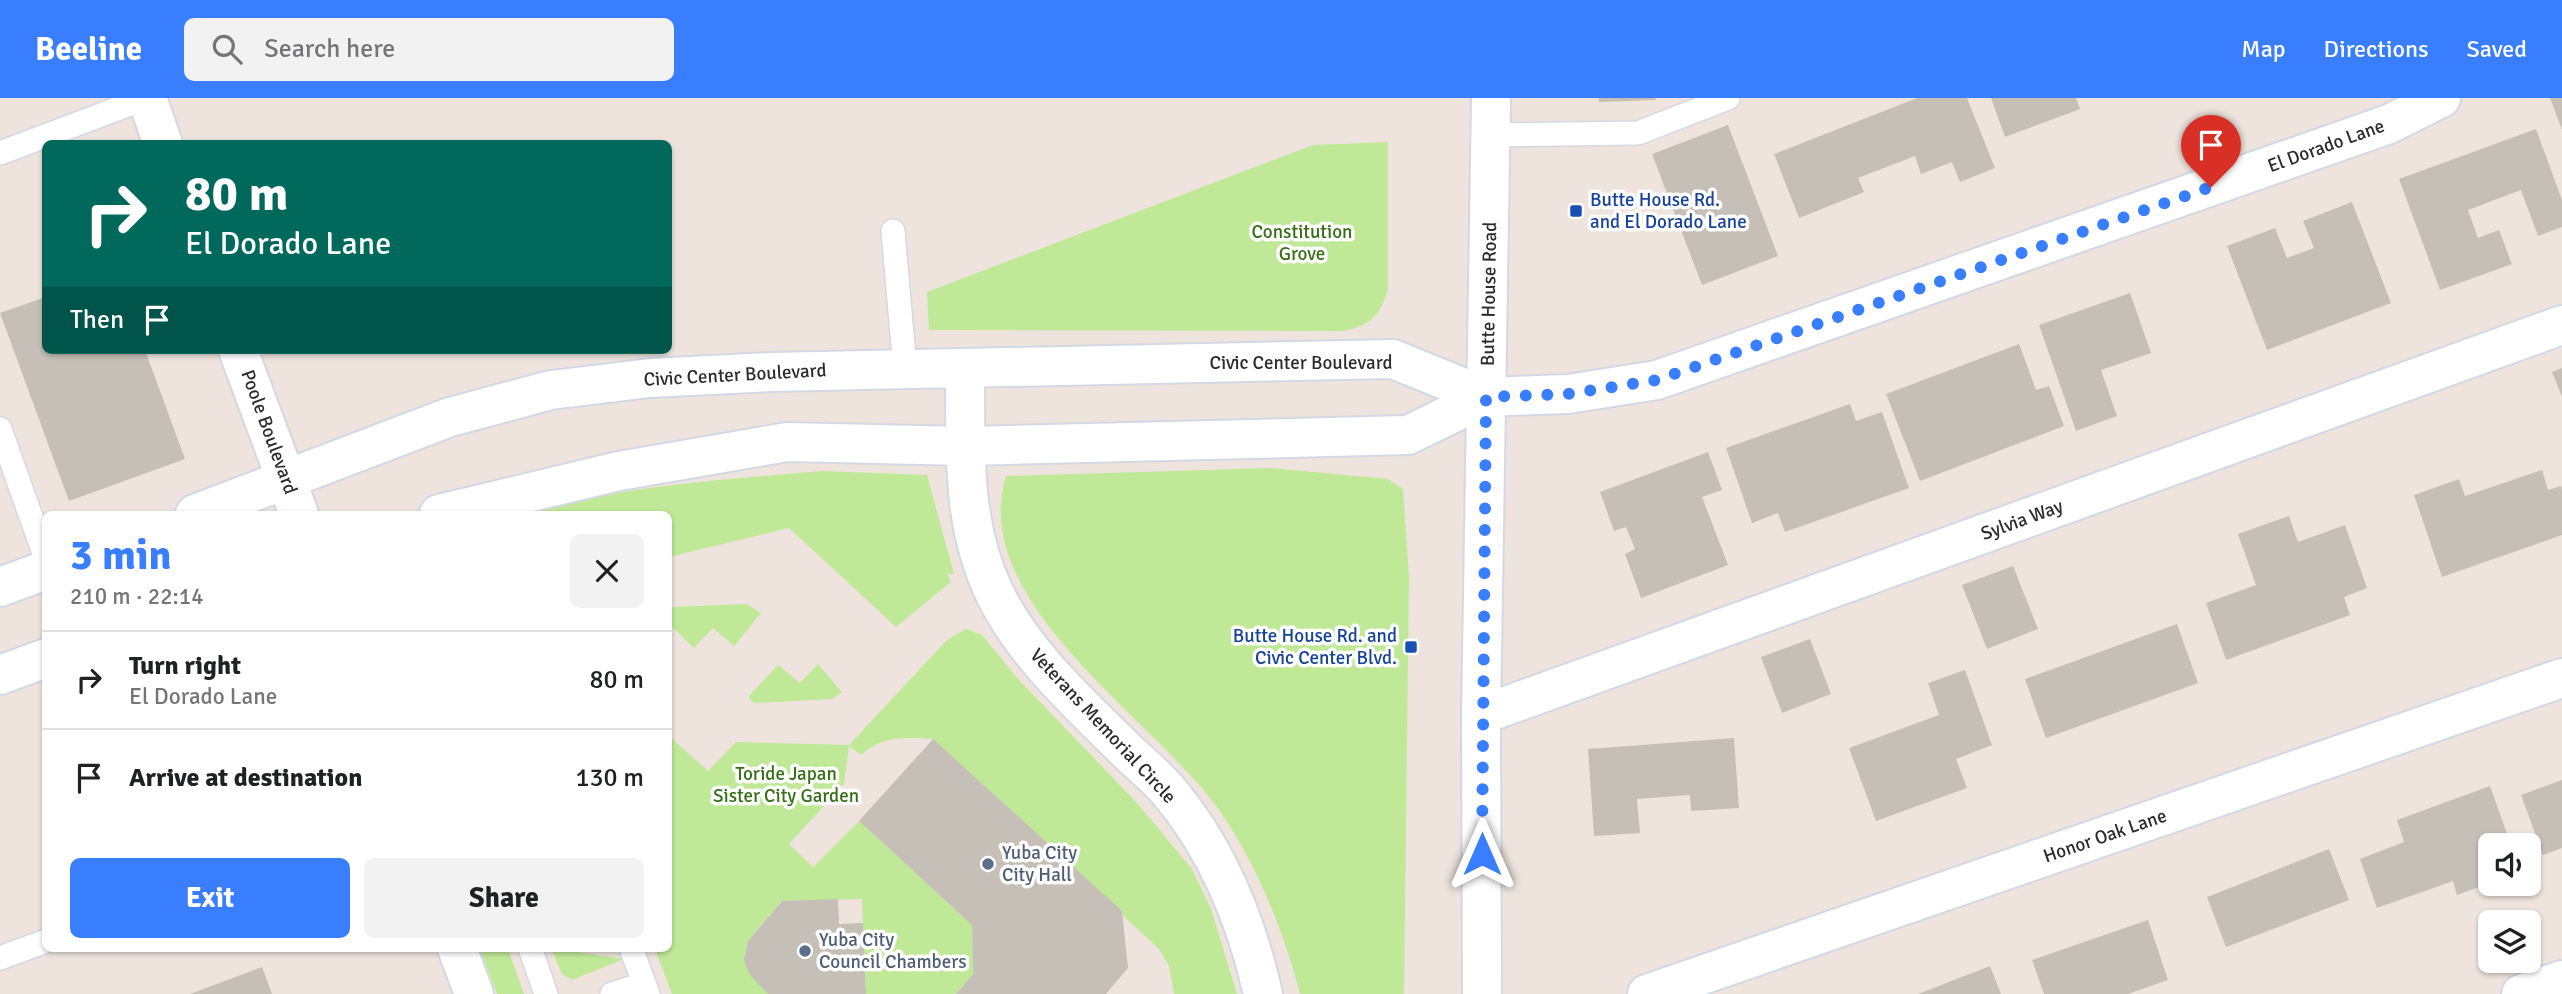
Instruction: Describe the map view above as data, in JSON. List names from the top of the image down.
{
  "streets": {
    "street": [
      "El Dorado Lane",
      "Butte House Road",
      "Civic Center Boulevard",
      "Poole Boulevard",
      "Sylvia Way",
      "Veterans Memorial Circle",
      "Honor Oak Lane"
    ]
  },
  "crossings": [
    ["El Dorado Lane", "Butte House Road"],
    ["El Dorado Lane", "Civic Center Boulevard"],
    ["Butte House Road", "Civic Center Boulevard"],
    ["Butte House Road", "Sylvia Way"],
    ["Civic Center Boulevard", "Poole Boulevard"],
    ["Civic Center Boulevard", "Veterans Memorial Circle"]
  ],
  "parks": ["Constitution Grove", "Toride Japan Sister City Garden"],
  "places": {
    "transit": ["Butte House Rd. and El Dorado Lane", "Butte House Rd. and Civic Center Blvd."],
    "other": ["Yuba City City Hall", "Yuba City Council Chambers"]
  },
  "page": {
    "header": "Beeline",
    "search": "Search here",
    "nav": ["Map", "Directions", "Saved"],
    "turn": ["80 m", "El Dorado Lane"],
    "then": "Then",
    "heading": ["3 min", "210 m · 22:14"],
    "list": [
      {
        "name": "Turn right",
        "note": "El Dorado Lane",
        "value": "80 m"
      },
      {
        "name": "Arrive at destination",
        "value": "130 m"
      }
    ],
    "buttons": ["Exit", "Share"]
  }
}
